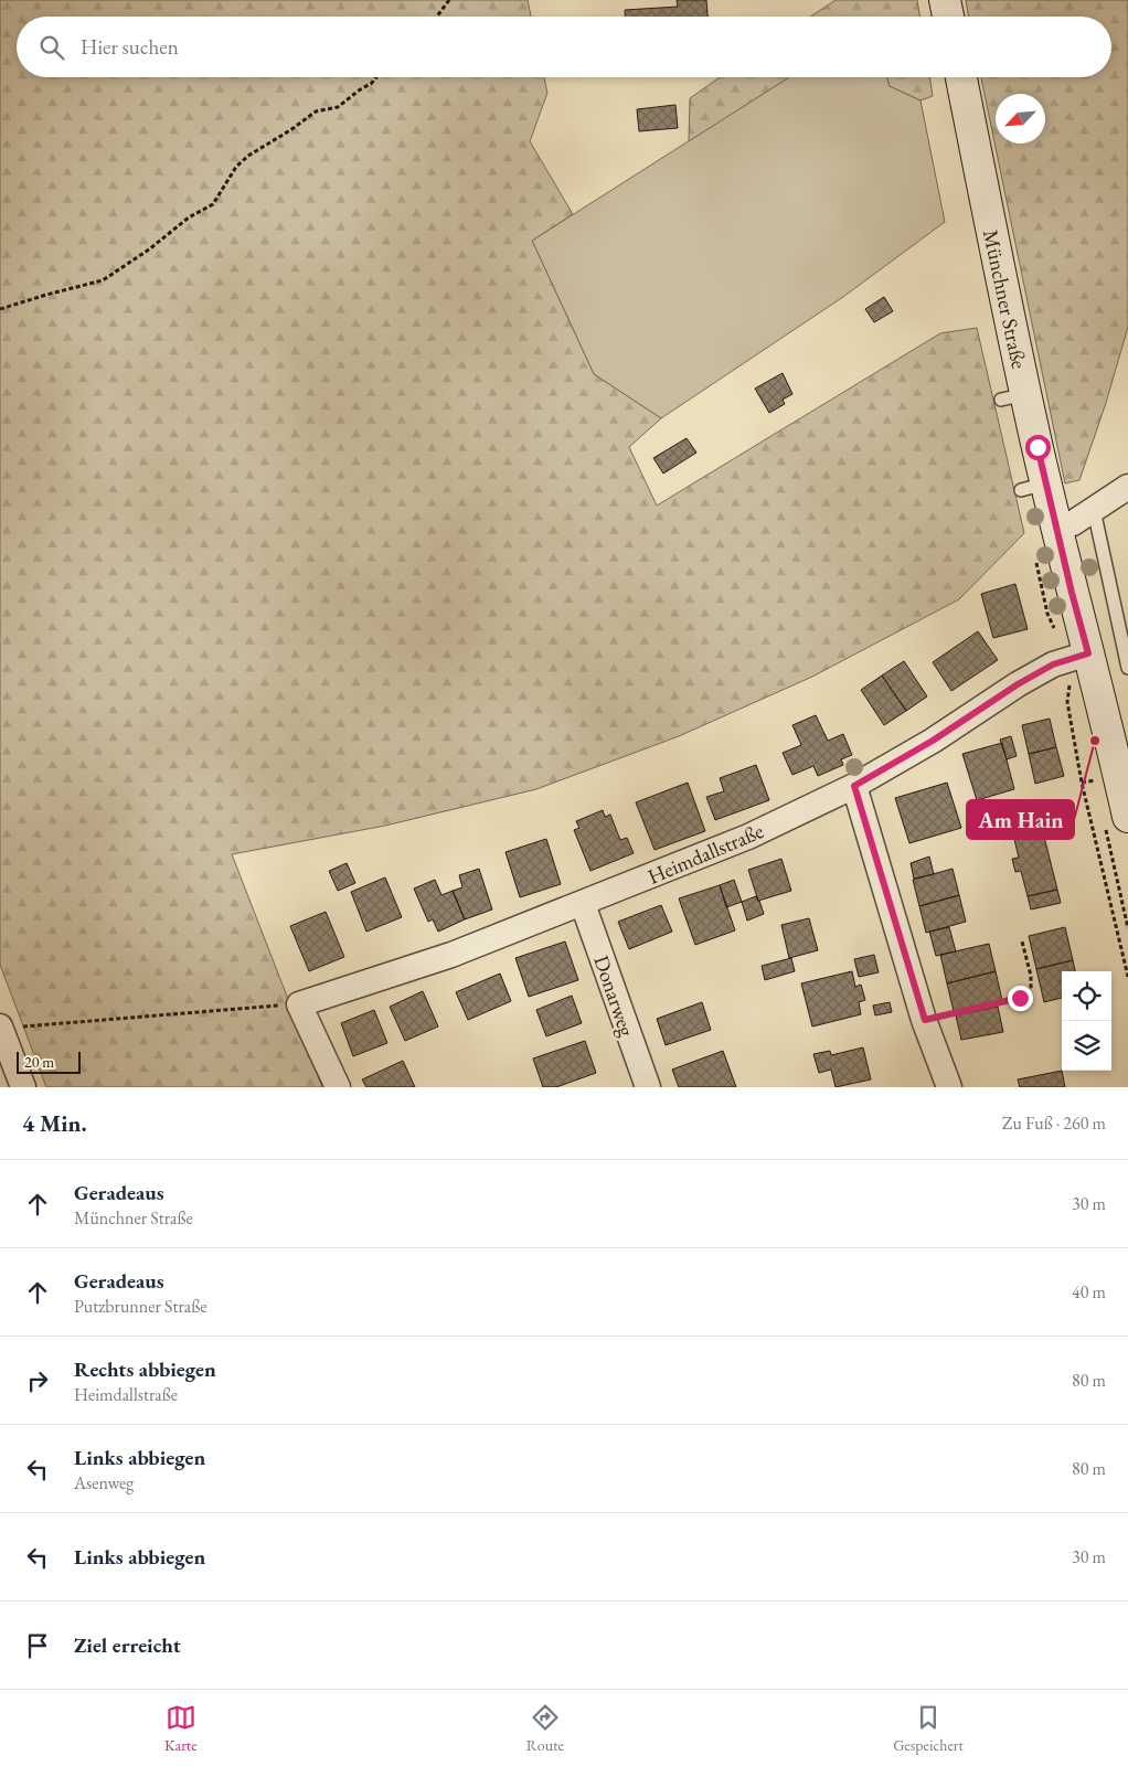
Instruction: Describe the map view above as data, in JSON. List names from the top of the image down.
{
  "streets": {
    "main road": ["Münchner Straße"],
    "street": ["Heimdallstraße", "Donarweg"]
  },
  "crossings": [
    ["Münchner Straße", "Heimdallstraße"],
    ["Heimdallstraße", "Donarweg"]
  ],
  "places": ["Am Hain"],
  "scale_bar": "20 m",
  "north": "bottom left",
  "page": {
    "search": "Hier suchen",
    "scale": "20 m",
    "heading": ["4 Min.", "Zu Fuß · 260 m"],
    "list": [
      ["Geradeaus", "Münchner Straße", "30 m"],
      ["Geradeaus", "Putzbrunner Straße", "40 m"],
      ["Rechts abbiegen", "Heimdallstraße", "80 m"],
      ["Links abbiegen", "Asenweg", "80 m"],
      ["Links abbiegen", "30 m"],
      "Ziel erreicht"
    ],
    "nav": ["Karte", "Route", "Gespeichert"]
  }
}
